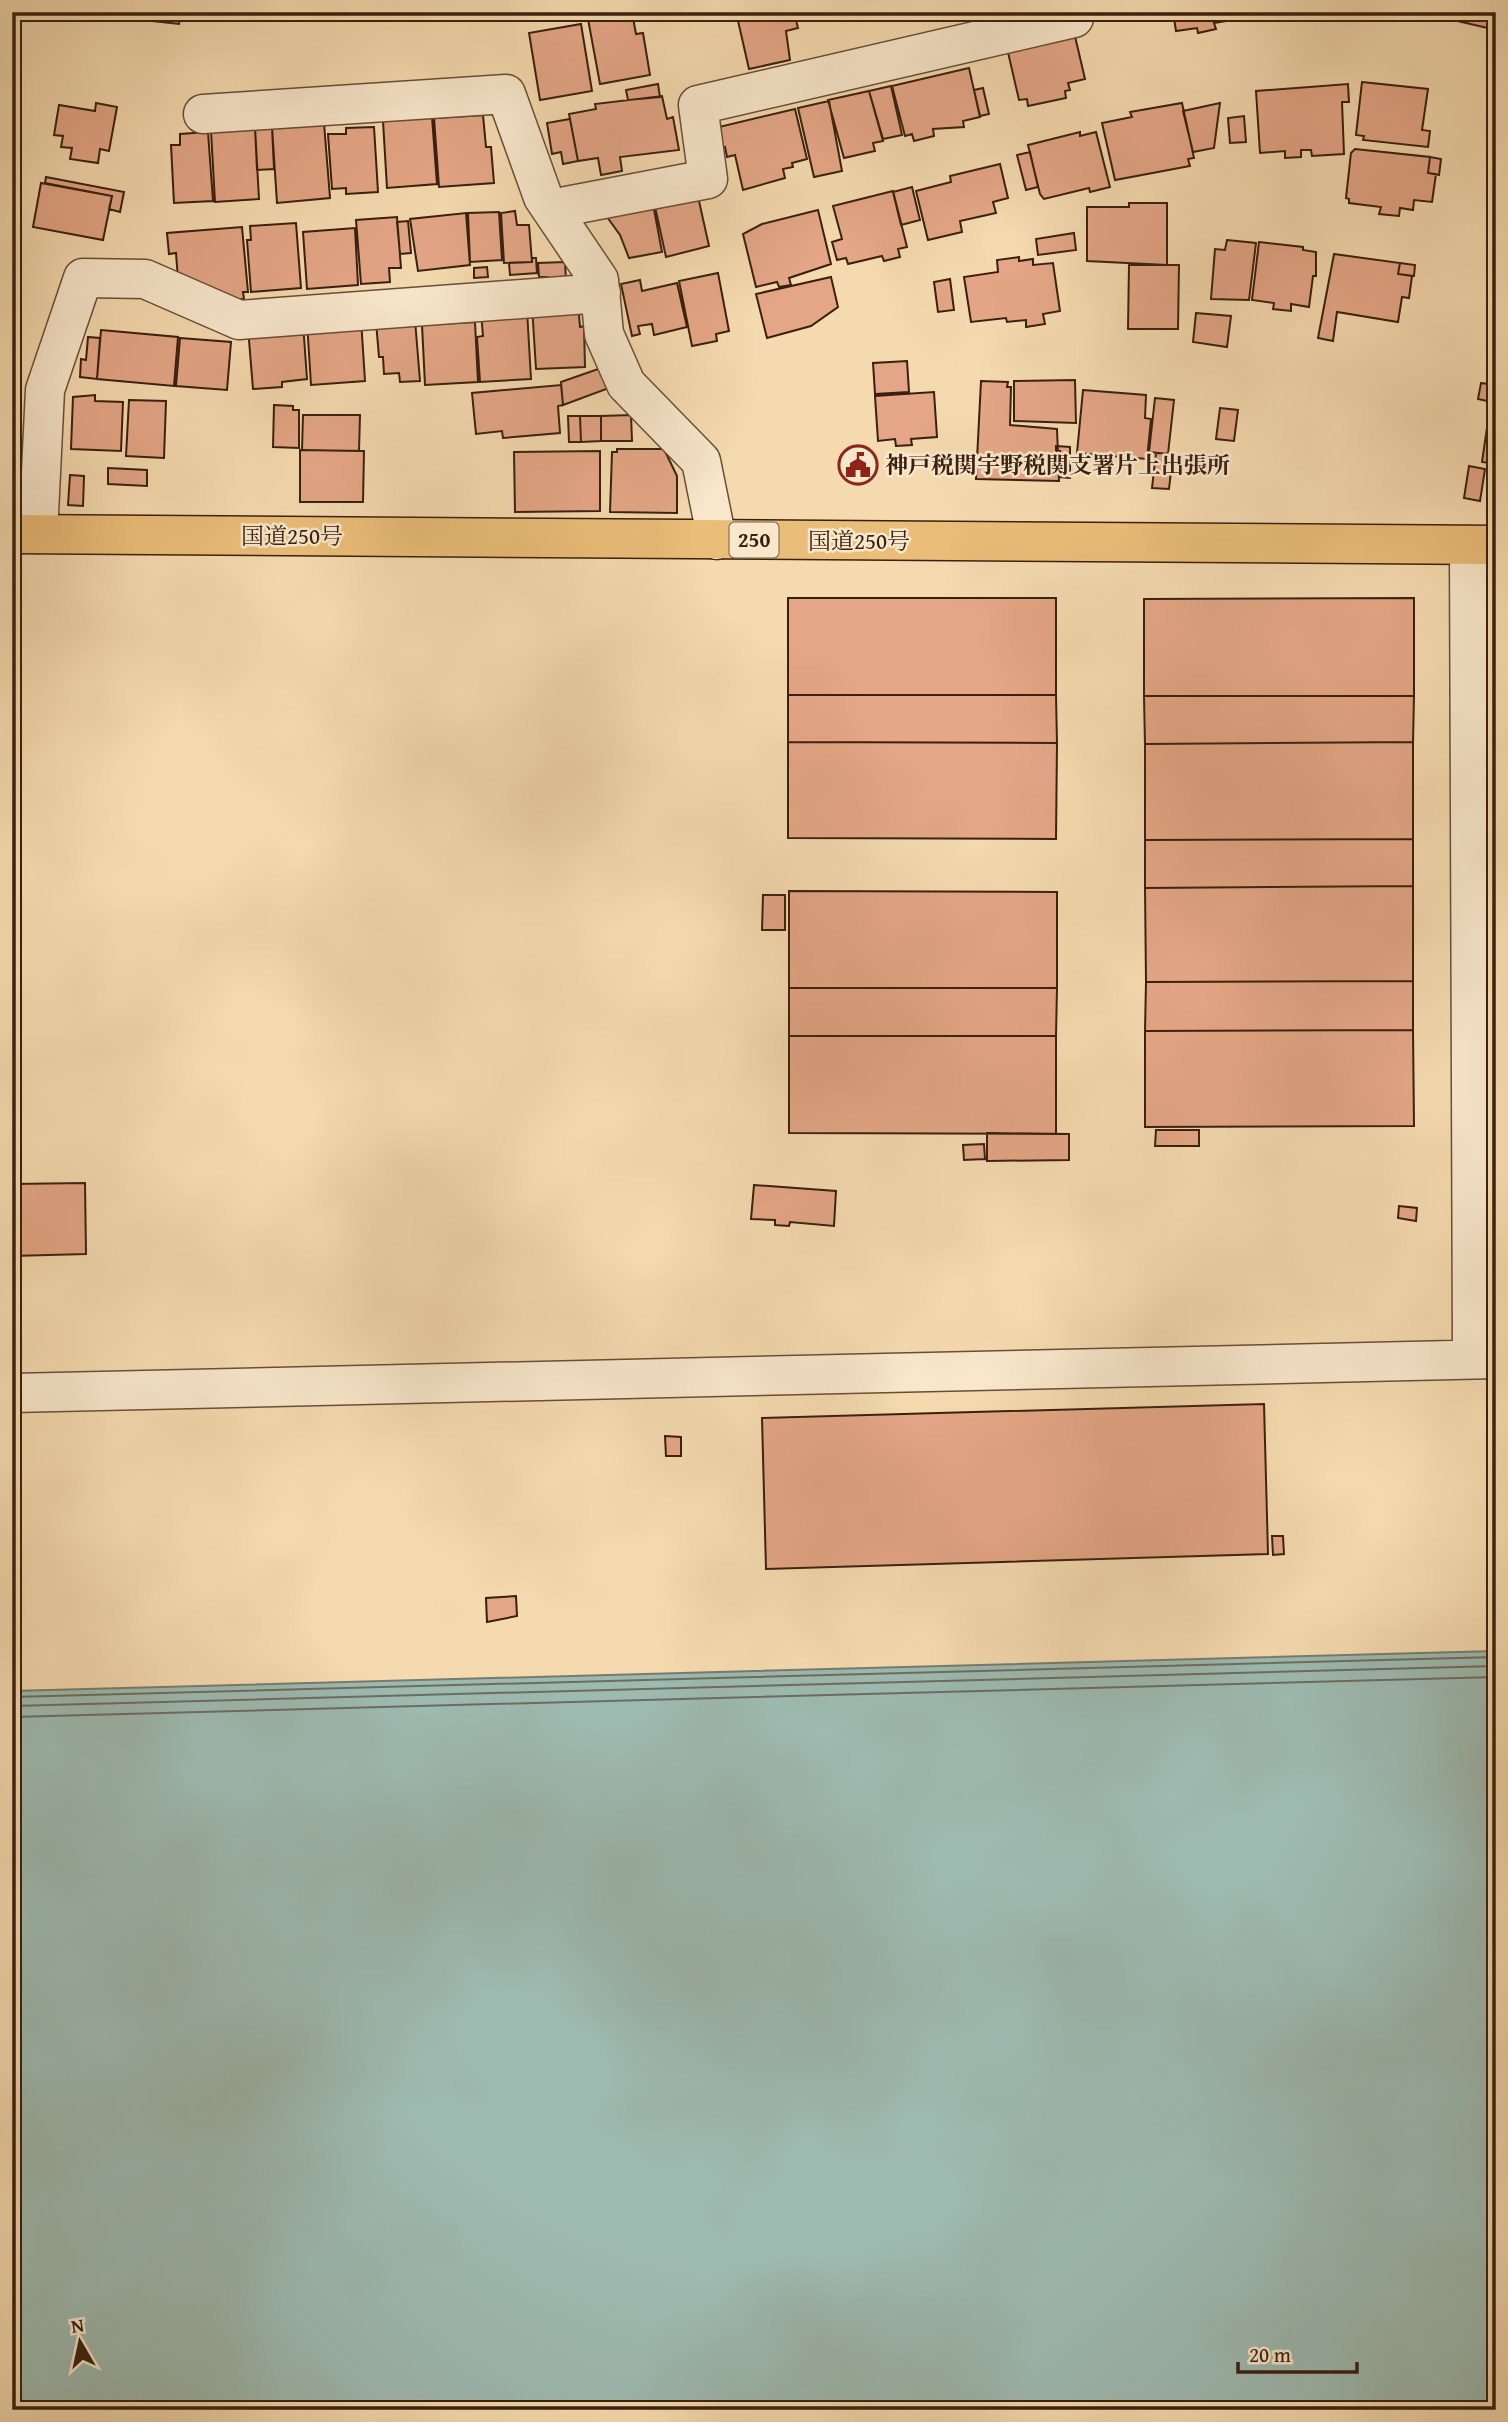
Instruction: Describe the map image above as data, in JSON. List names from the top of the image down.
{
  "streets": {
    "highway": ["国道250号", "250"]
  },
  "places": {
    "public building": ["神戸税関宇野税関支署片上出張所"]
  },
  "scale_bar": "20 m",
  "north": "top"
}
